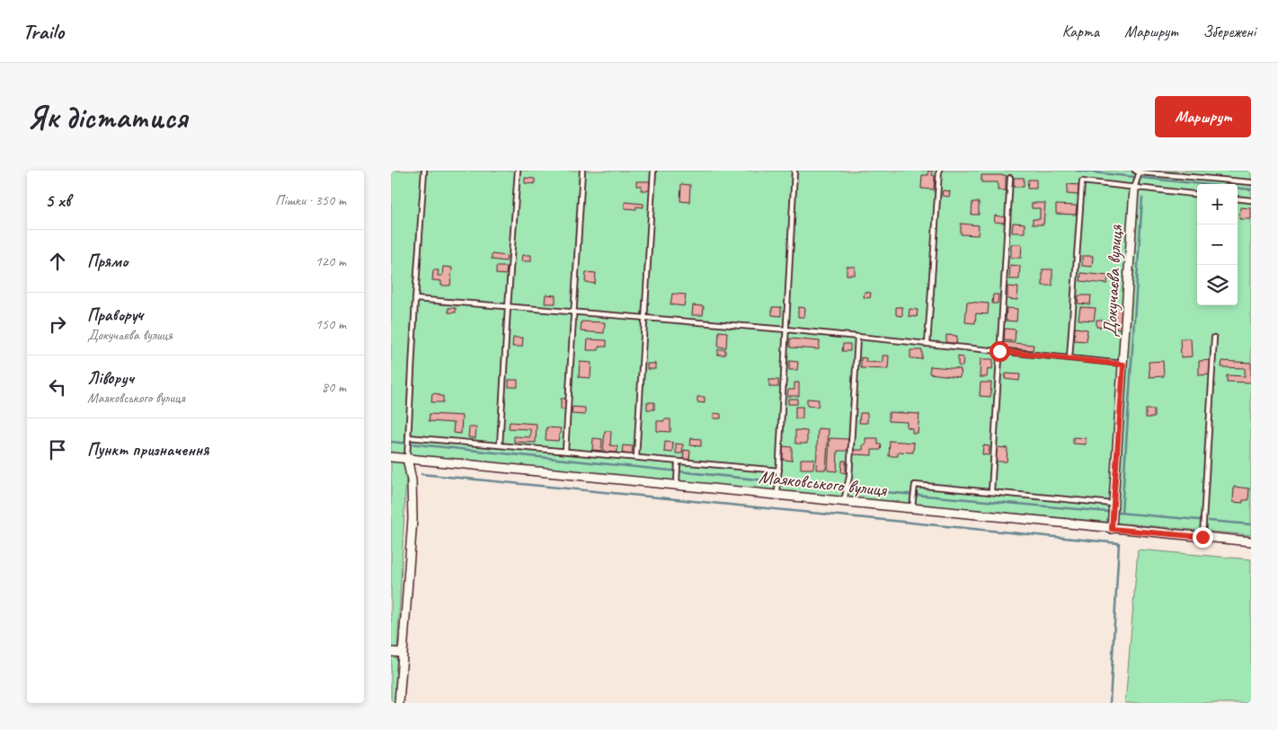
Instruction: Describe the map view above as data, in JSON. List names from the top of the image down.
{
  "streets": {
    "street": ["Докучаєва вулиця", "Маяковського вулиця"]
  },
  "crossings": [
    ["Докучаєва вулиця", "Маяковського вулиця"]
  ],
  "page": {
    "header": "Trailo",
    "nav": ["Карта", "Маршрут", "Збережені"],
    "buttons": "Маршрут",
    "title": "Як дістатися",
    "heading": ["5 хв", "Пішки · 350 m"],
    "map_buttons": ["+", "−"],
    "list": [
      ["Прямо", "120 m"],
      ["Праворуч", "Докучаєва вулиця", "150 m"],
      ["Ліворуч", "Маяковського вулиця", "80 m"],
      "Пункт призначення"
    ]
  }
}
